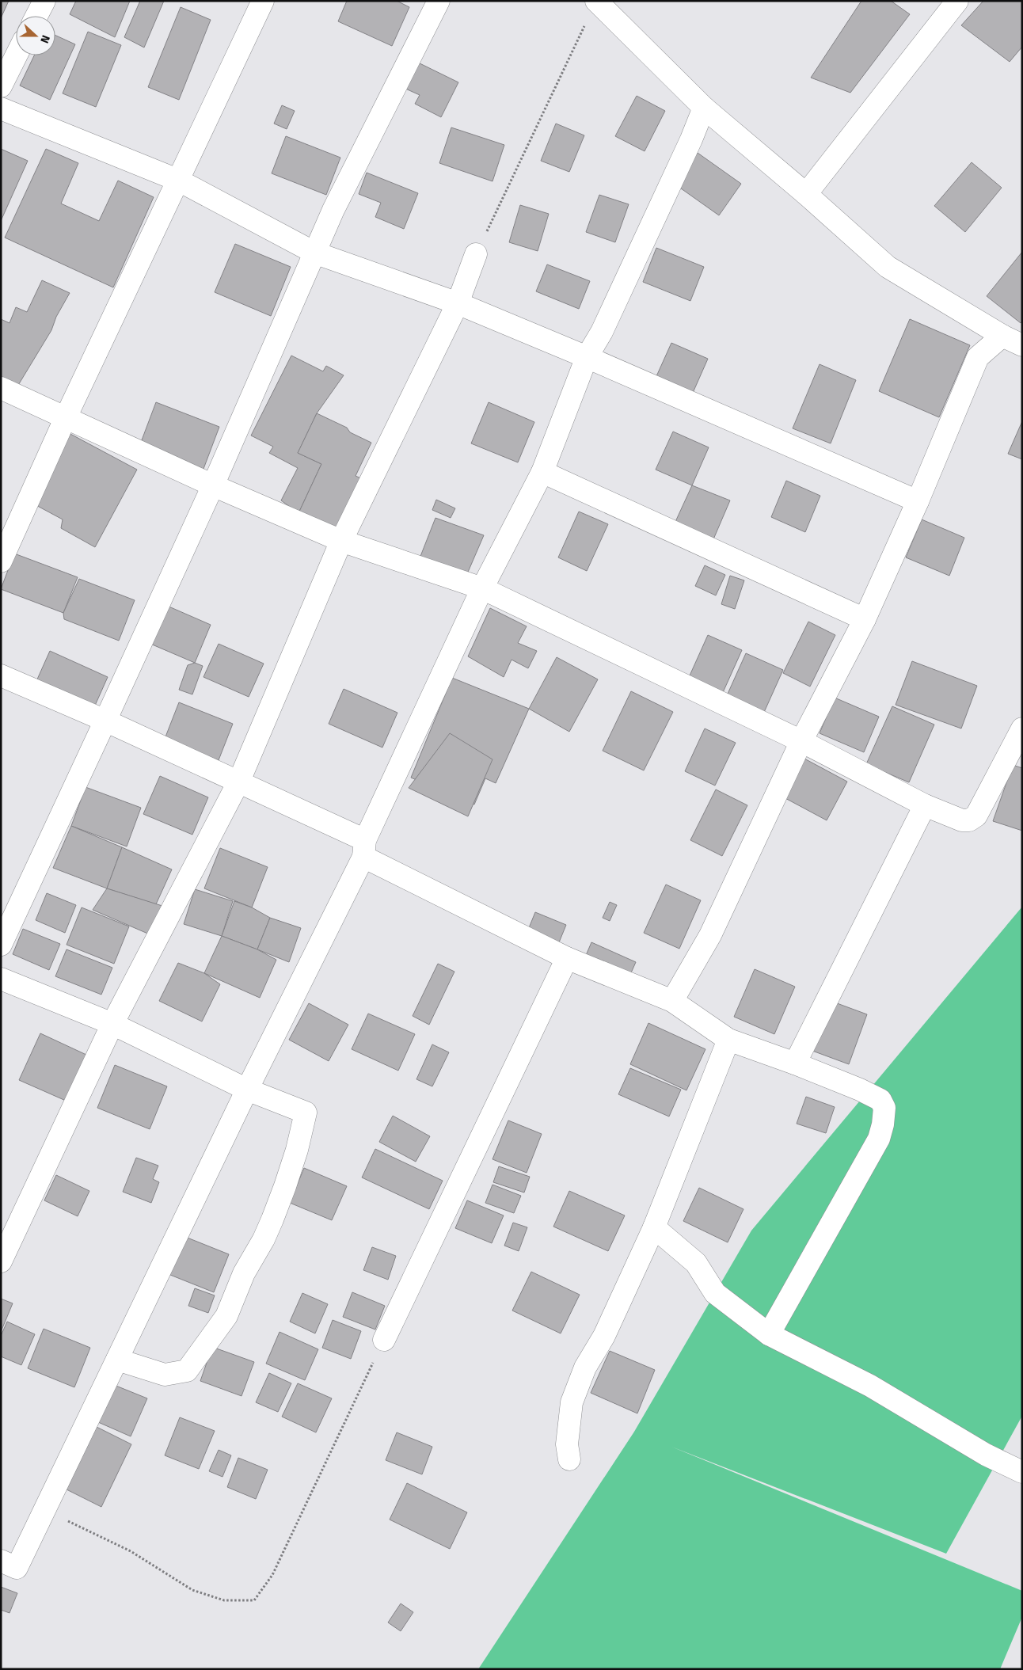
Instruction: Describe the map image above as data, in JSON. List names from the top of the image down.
{
  "north": "right"
}
